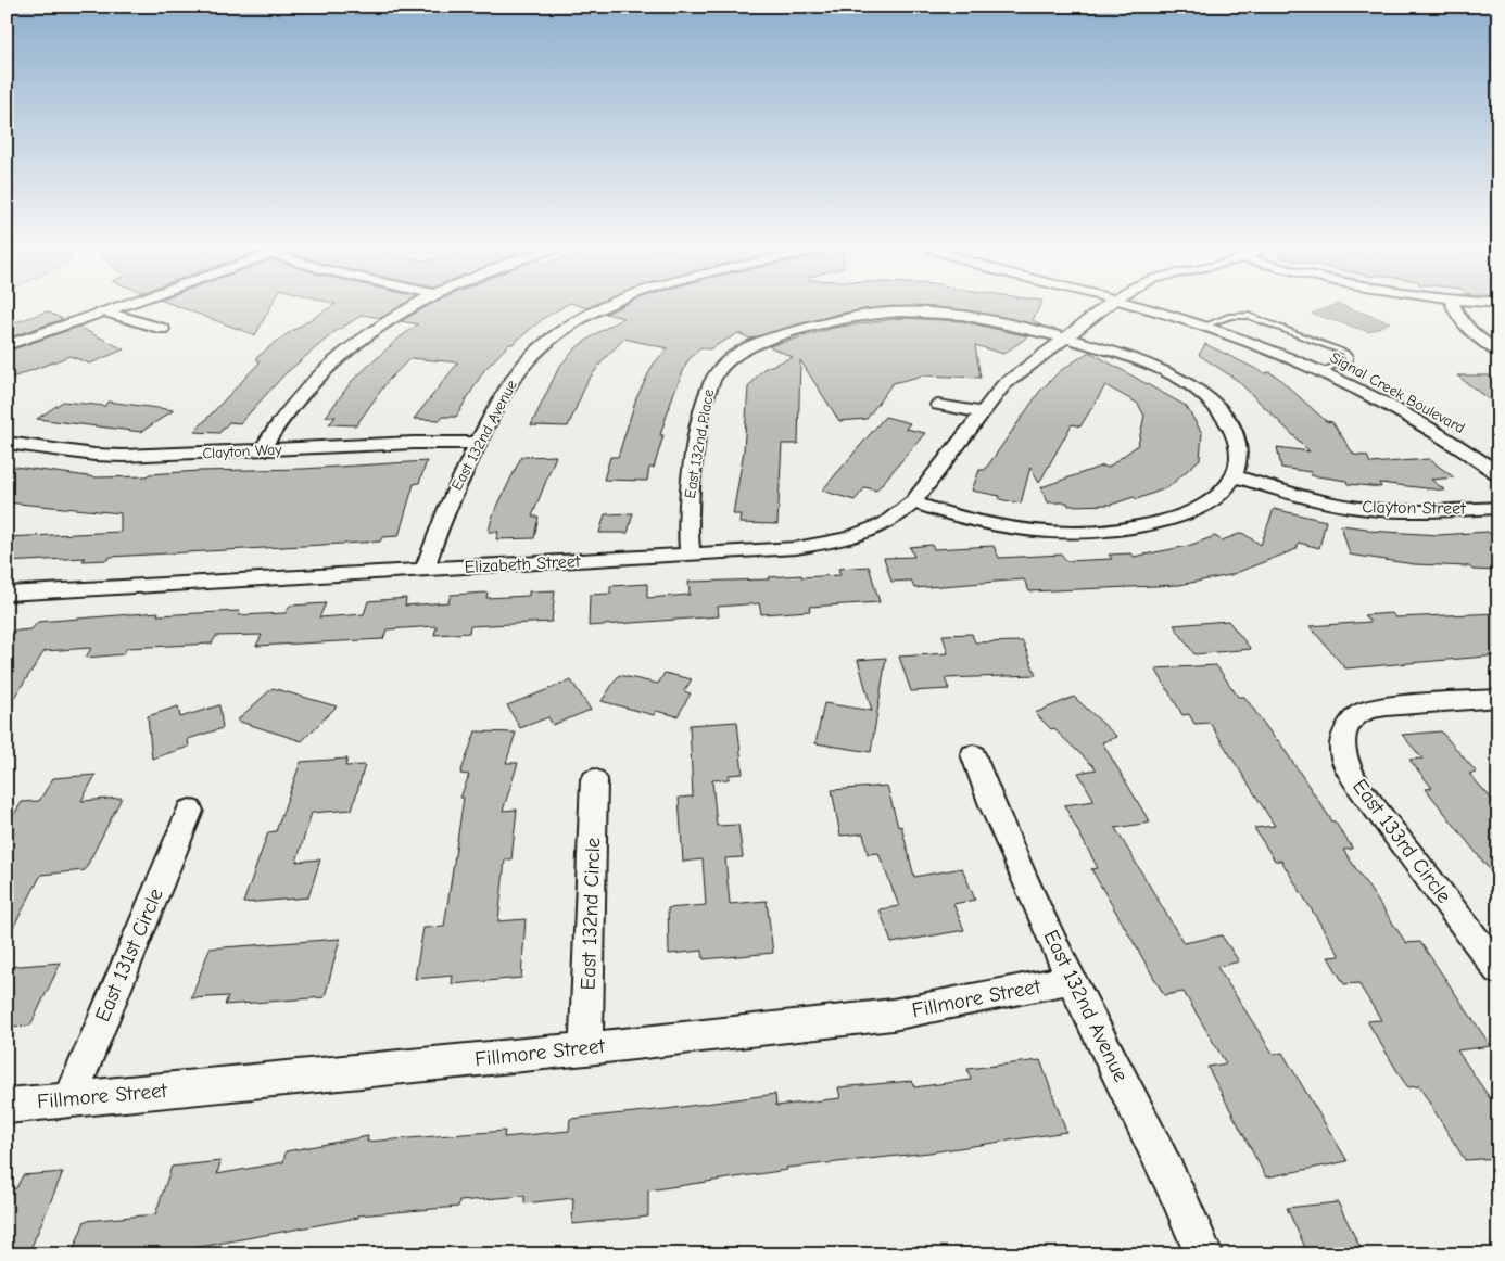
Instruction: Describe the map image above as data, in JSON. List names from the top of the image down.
{
  "streets": {
    "street": [
      "Signal Creek Boulevard",
      "East 132nd Avenue",
      "East 132nd Place",
      "Clayton Way",
      "Clayton Street",
      "Elizabeth Street",
      "East 133rd Circle",
      "East 132nd Circle",
      "East 131st Circle",
      "Fillmore Street"
    ]
  },
  "crossings": [
    ["East 132nd Avenue", "Clayton Way"],
    ["East 132nd Avenue", "Elizabeth Street"],
    ["East 132nd Avenue", "Fillmore Street"],
    ["East 132nd Place", "Elizabeth Street"],
    ["East 132nd Circle", "Fillmore Street"],
    ["East 131st Circle", "Fillmore Street"]
  ]
}
